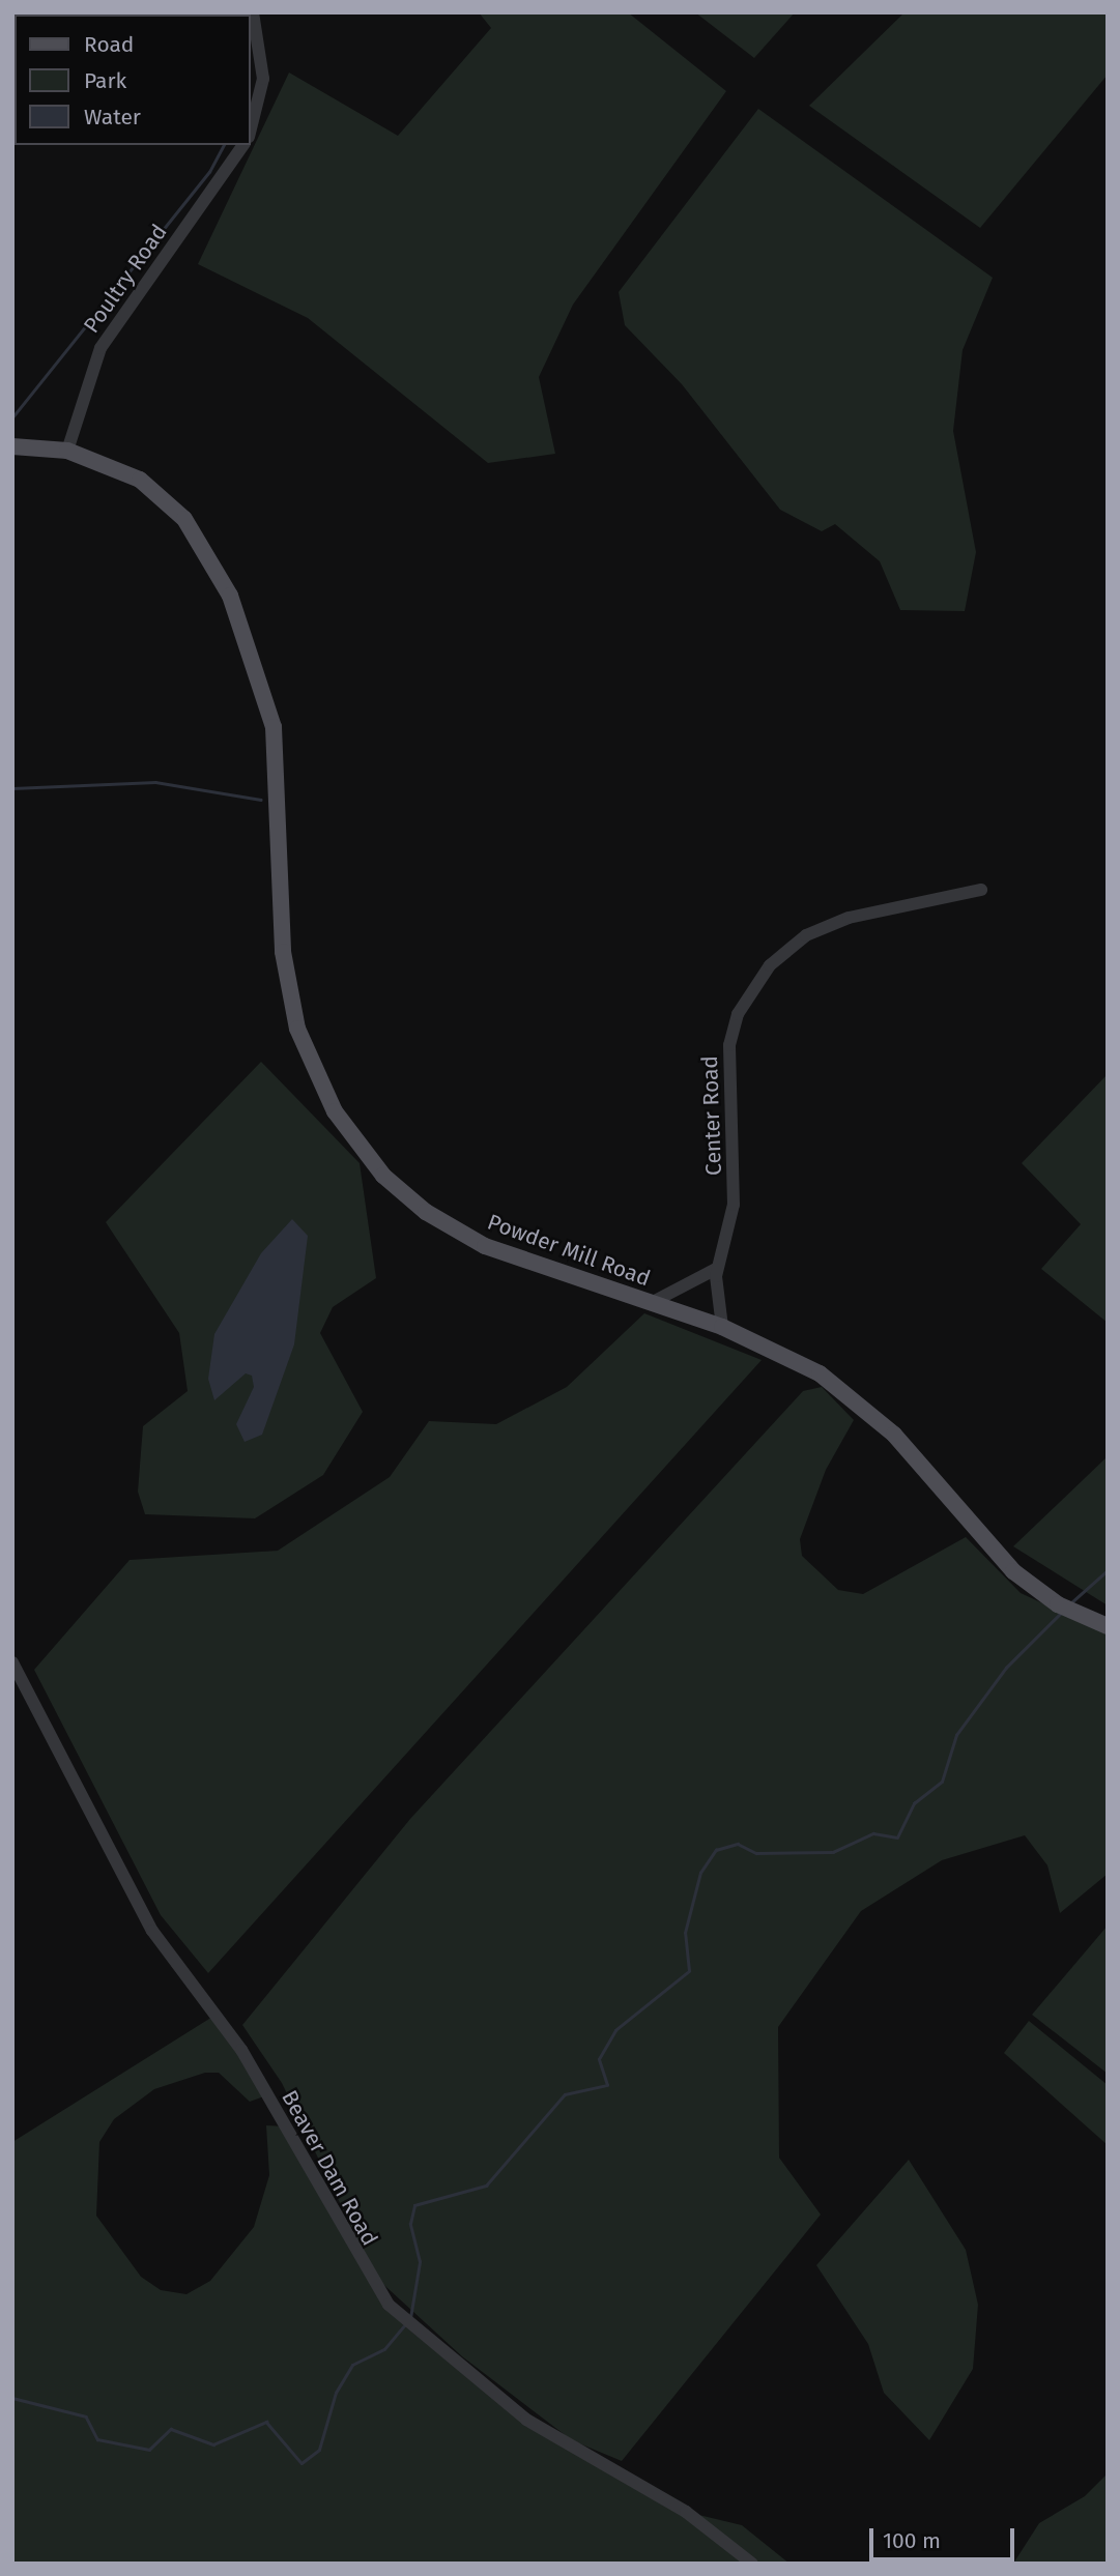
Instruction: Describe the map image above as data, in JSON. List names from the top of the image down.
{
  "streets": {
    "main road": ["Powder Mill Road"],
    "street": ["Poultry Road", "Center Road", "Beaver Dam Road"]
  },
  "crossings": [
    ["Poultry Road", "Powder Mill Road"],
    ["Center Road", "Powder Mill Road"]
  ],
  "legend": ["Road", "Park", "Water"],
  "scale_bar": "100 m"
}
